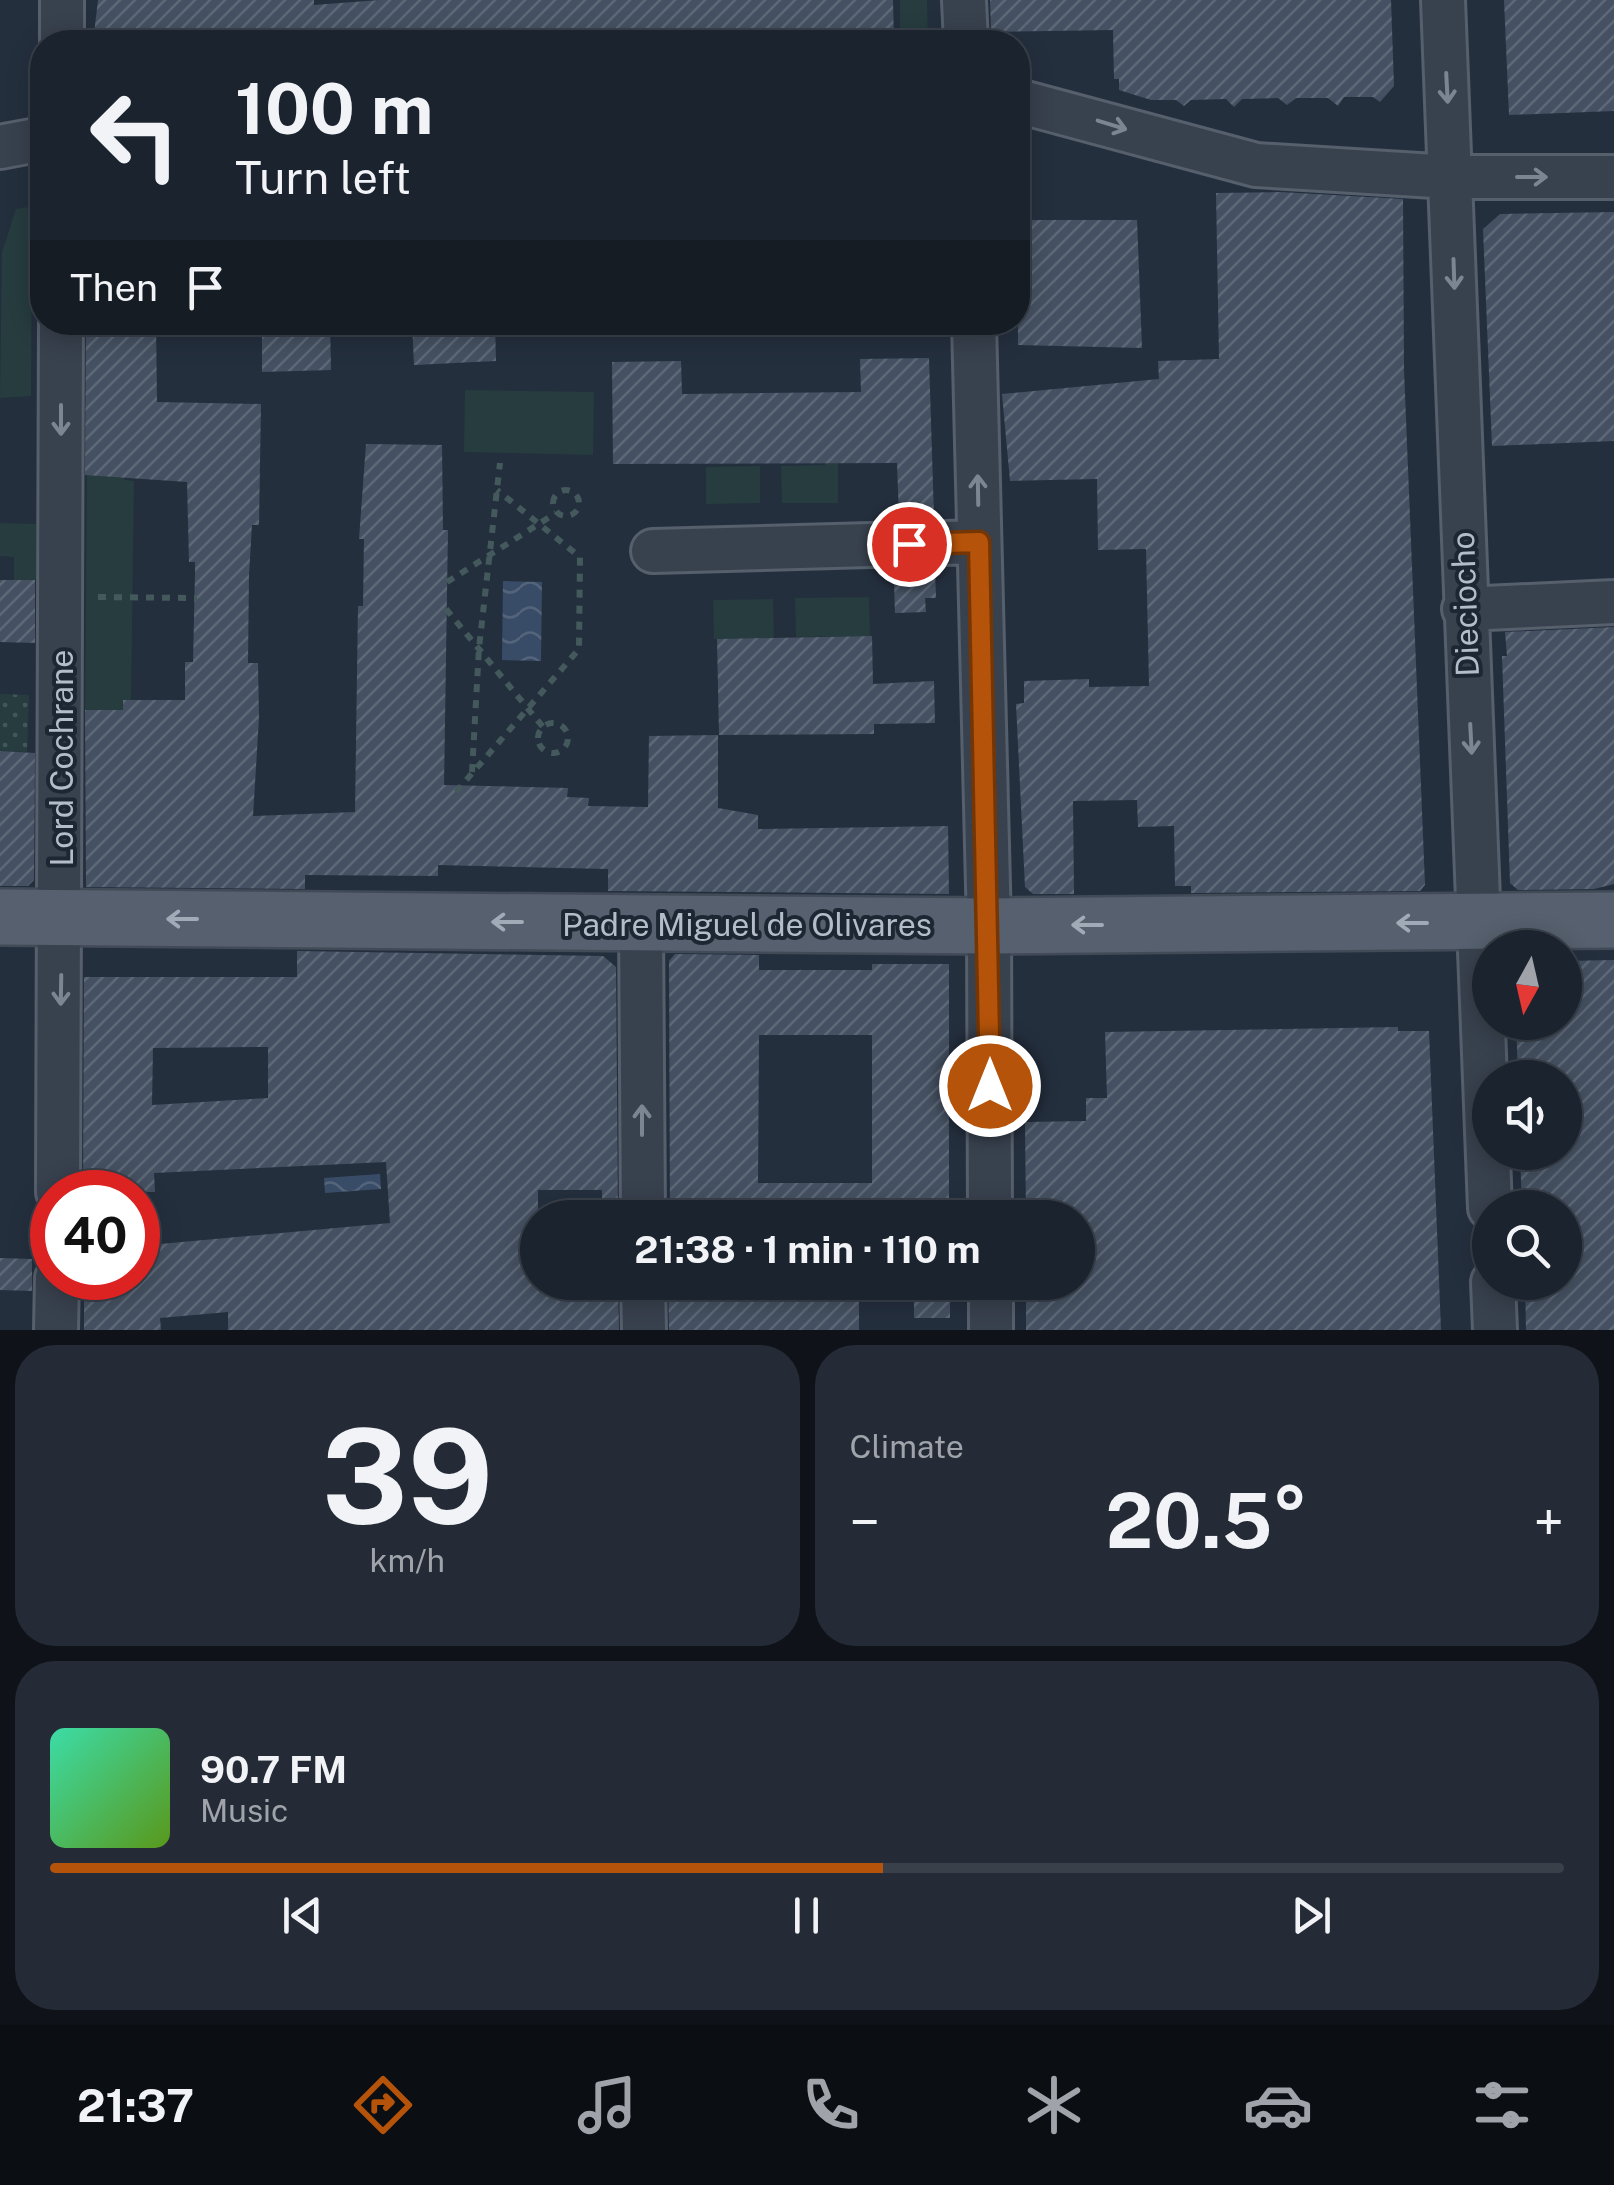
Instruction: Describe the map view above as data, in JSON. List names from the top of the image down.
{
  "streets": {
    "main road": ["Padre Miguel de Olivares"],
    "street": ["Dieciocho", "Lord Cochrane"]
  },
  "crossings": [
    ["Dieciocho", "Padre Miguel de Olivares"],
    ["Lord Cochrane", "Padre Miguel de Olivares"]
  ],
  "one_way": ["Dieciocho", "Lord Cochrane", "Padre Miguel de Olivares"],
  "north": "bottom",
  "page": {
    "turn": ["100 m", "Turn left"],
    "then": "Then",
    "limit": "40",
    "trip": "21:38 · 1 min · 110 m",
    "tile": [
      ["39", "km/h"],
      "Climate"
    ],
    "heat": ["−", "20.5°", "+"],
    "song": ["90.7 FM", "Music"],
    "tabs": "21:37"
  }
}
